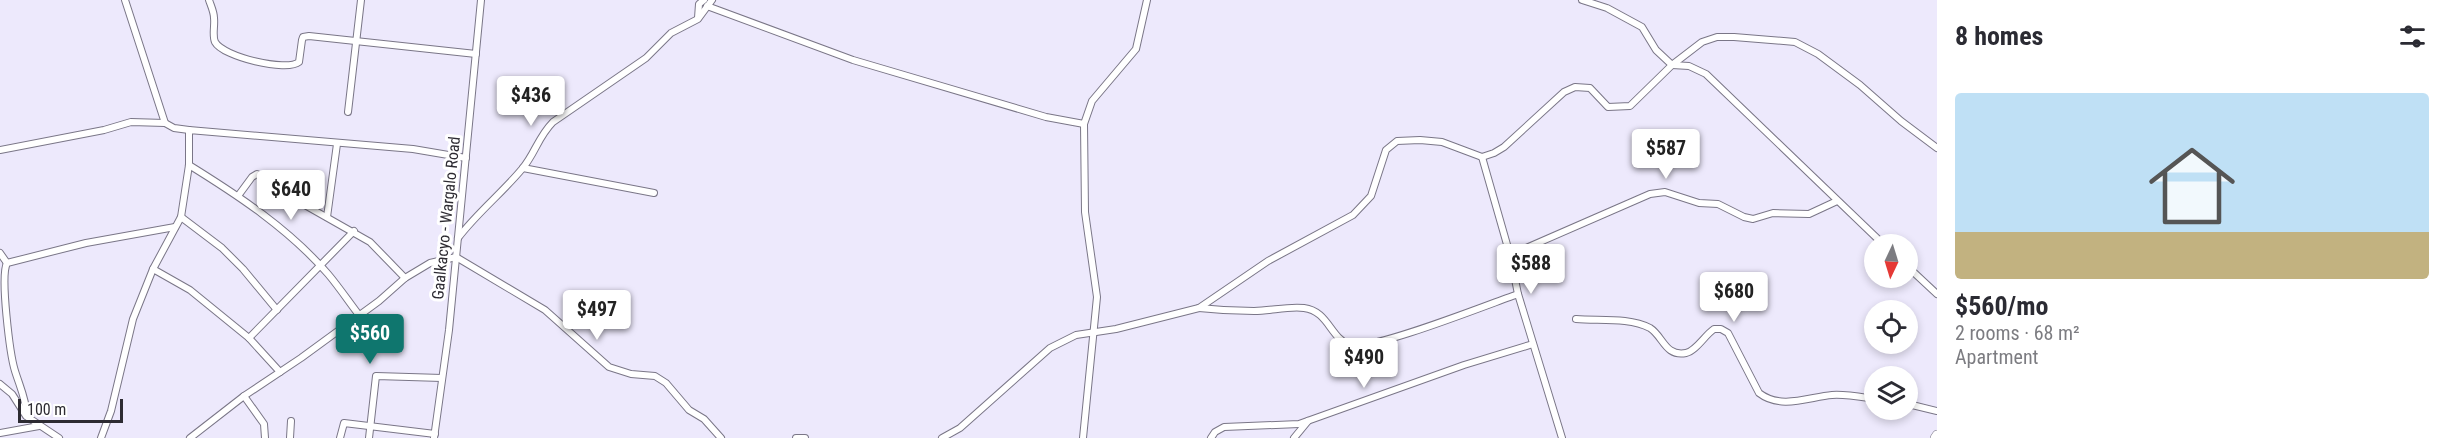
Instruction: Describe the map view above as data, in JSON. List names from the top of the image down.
{
  "streets": {
    "street": ["Gaalkacyo - Wargalo Road"]
  },
  "scale_bar": "100 m",
  "north": "bottom",
  "page": {
    "heading": "8 homes",
    "list": [
      {
        "name": "$560/mo",
        "note": "2 rooms · 68 m² · Apartment"
      }
    ],
    "price": [
      "$436",
      "$587",
      "$640",
      "$588",
      "$680",
      "$497",
      "$560",
      "$490"
    ],
    "scale": "100 m"
  }
}
